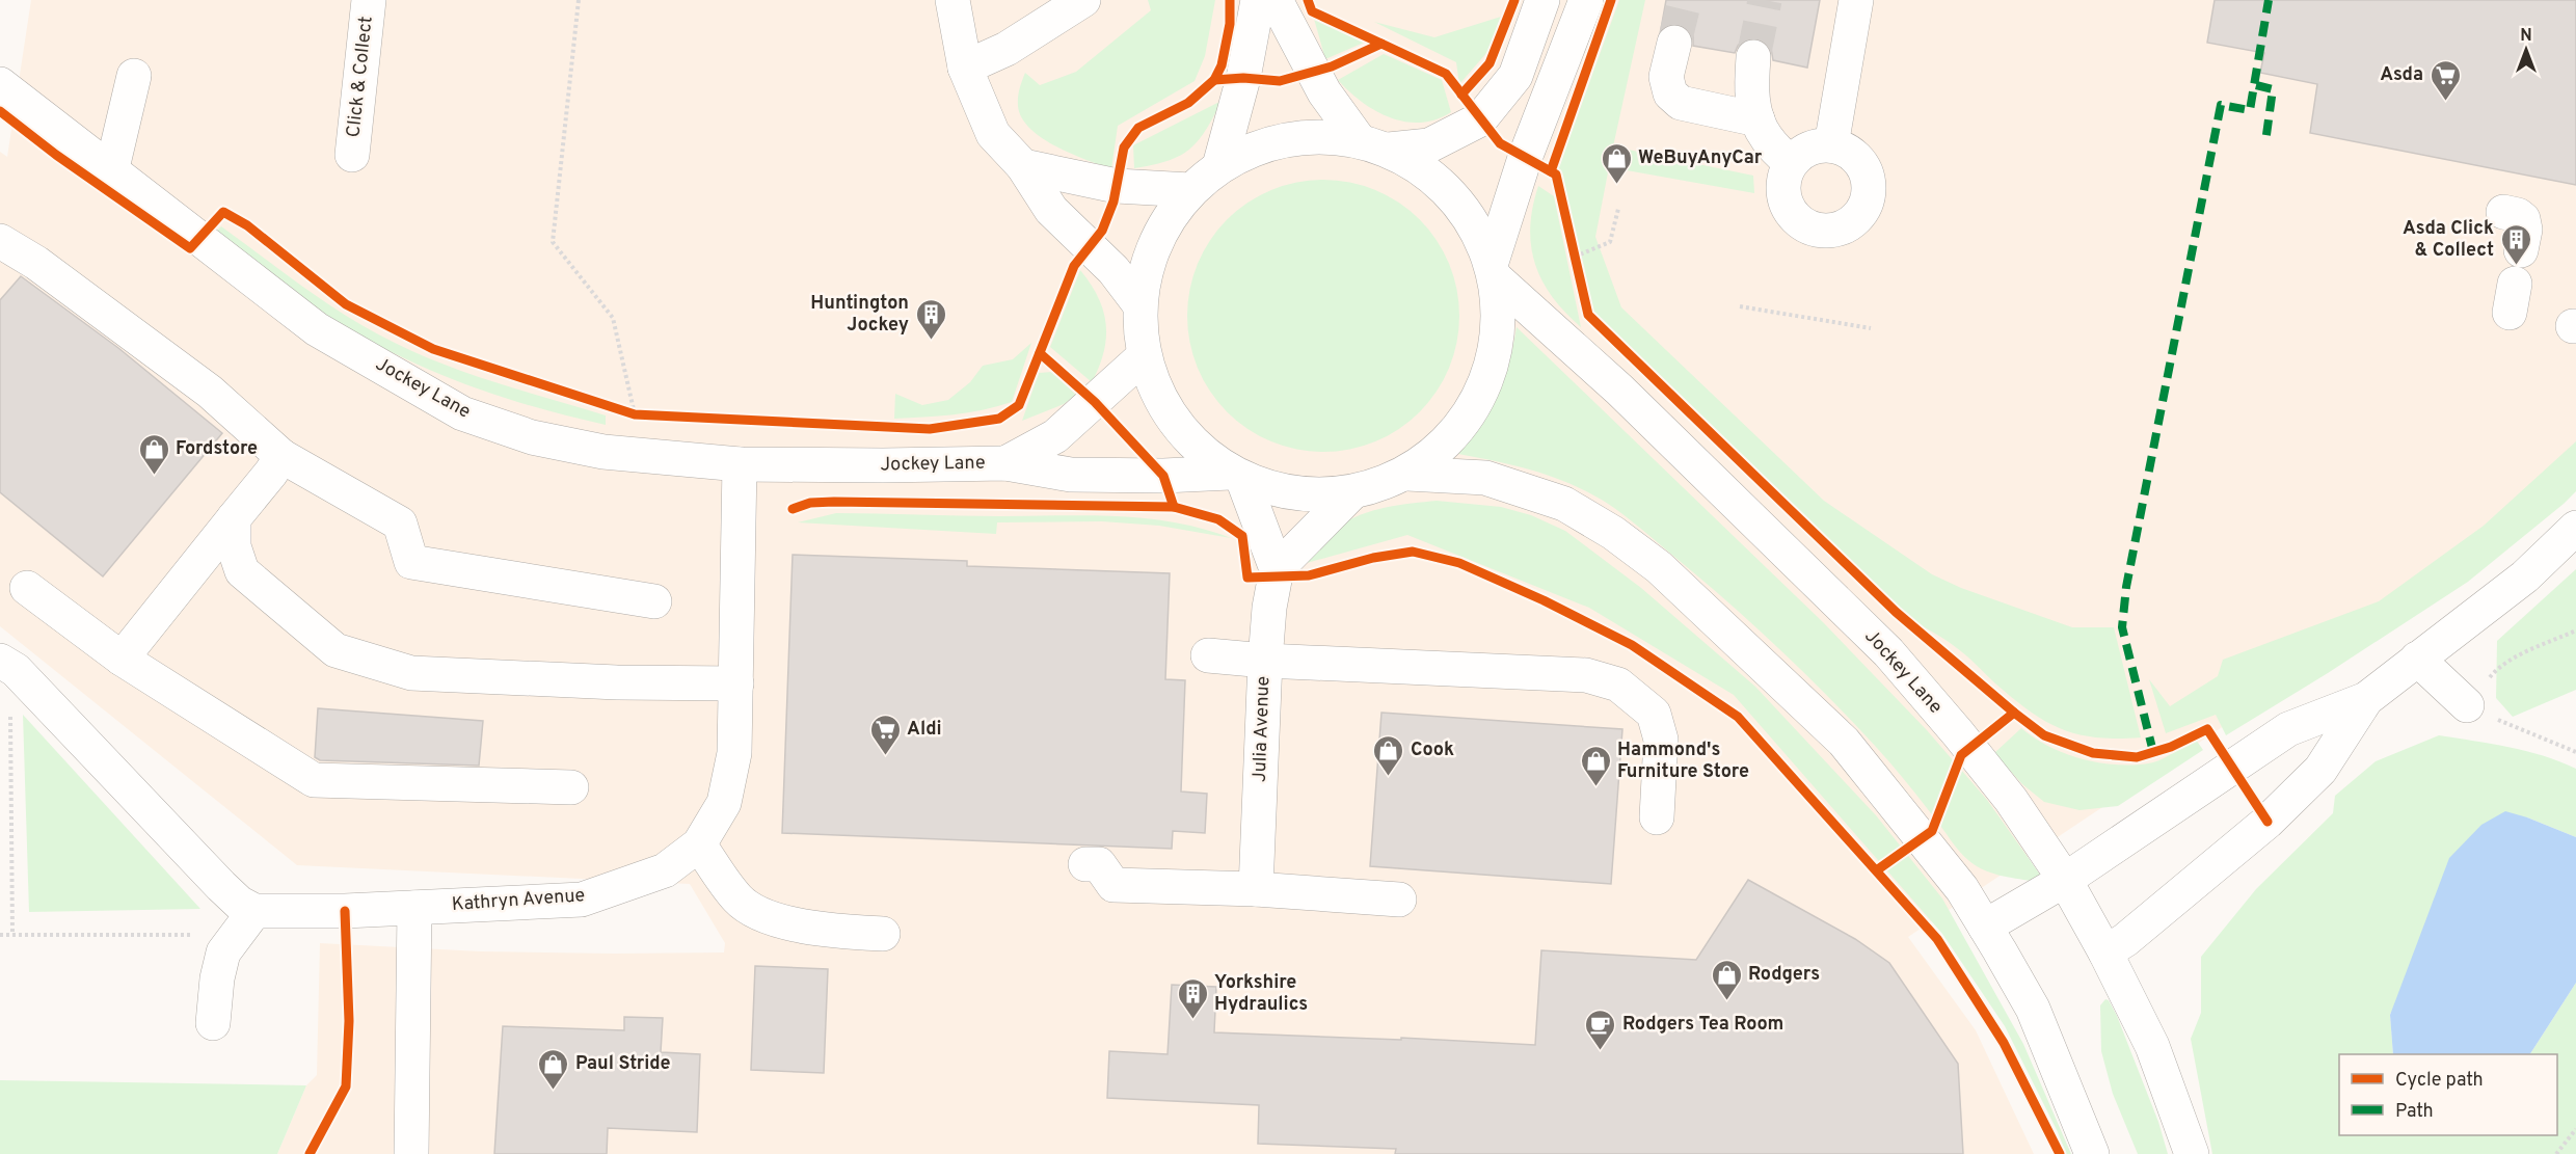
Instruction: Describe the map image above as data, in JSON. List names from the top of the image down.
{
  "streets": {
    "street": [
      "Click & Collect",
      "Jockey Lane",
      "Julia Avenue",
      "Kathryn Avenue"
    ]
  },
  "crossings": [
    ["Jockey Lane", "Kathryn Avenue"]
  ],
  "places": {
    "supermarket": ["Asda", "Aldi"],
    "shop": [
      "WeBuyAnyCar",
      "Fordstore",
      "Cook",
      "Hammond's Furniture Store",
      "Rodgers",
      "Paul Stride"
    ],
    "building": ["Asda Click & Collect", "Huntington Jockey", "Yorkshire Hydraulics"],
    "cafe": ["Rodgers Tea Room"]
  },
  "legend": ["Cycle path", "Path"],
  "north": "top"
}
